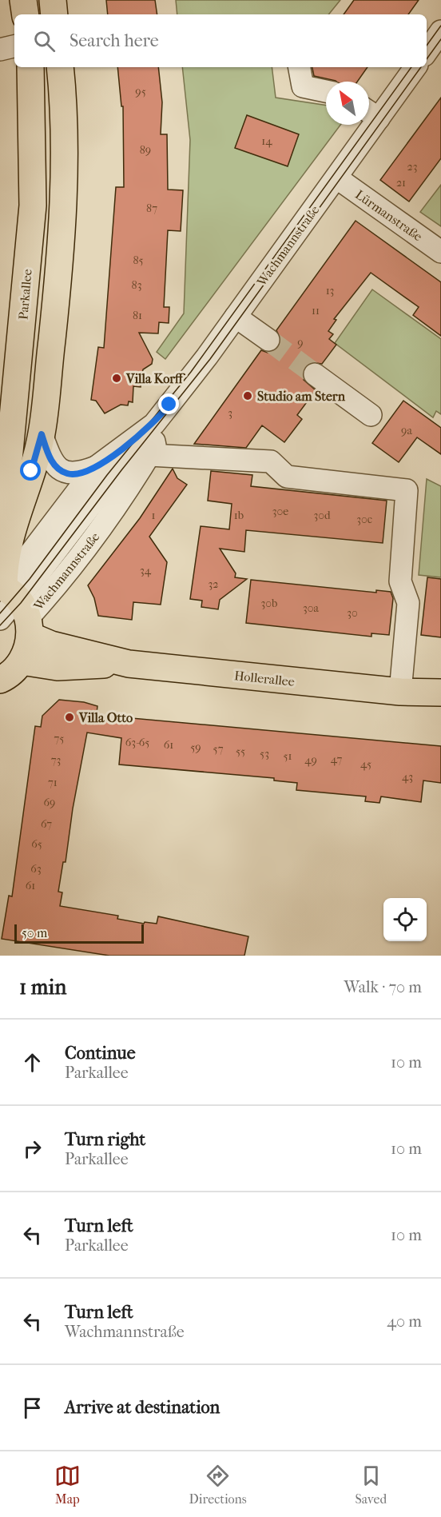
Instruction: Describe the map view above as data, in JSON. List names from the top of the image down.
{
  "streets": {
    "main road": ["Parkallee", "Hollerallee"],
    "street": ["Lürmanstraße", "Wachmannstraße"]
  },
  "crossings": [
    ["Lürmanstraße", "Wachmannstraße"],
    ["Wachmannstraße", "Hollerallee"]
  ],
  "places": ["Villa Korff", "Studio am Stern", "Villa Otto"],
  "house_numbers": [
    "95",
    "14",
    "89",
    "23",
    "21",
    "87",
    "85",
    "83",
    "13",
    "11",
    "81",
    "9",
    "3",
    "9a",
    "30e",
    "1",
    "1b",
    "30d",
    "30c",
    "34",
    "32",
    "30b",
    "30a",
    "30",
    "75",
    "63-65",
    "61",
    "59",
    "57",
    "55",
    "53",
    "51",
    "47",
    "73",
    "49",
    "45",
    "43",
    "71",
    "69",
    "67",
    "65",
    "63",
    "61"
  ],
  "scale_bar": "50 m",
  "north": "top left",
  "page": {
    "search": "Search here",
    "scale": "50 m",
    "heading": ["1 min", "Walk · 70 m"],
    "list": [
      ["Continue", "Parkallee", "10 m"],
      ["Turn right", "Parkallee", "10 m"],
      ["Turn left", "Parkallee", "10 m"],
      ["Turn left", "Wachmannstraße", "40 m"],
      "Arrive at destination"
    ],
    "nav": ["Map", "Directions", "Saved"]
  }
}
